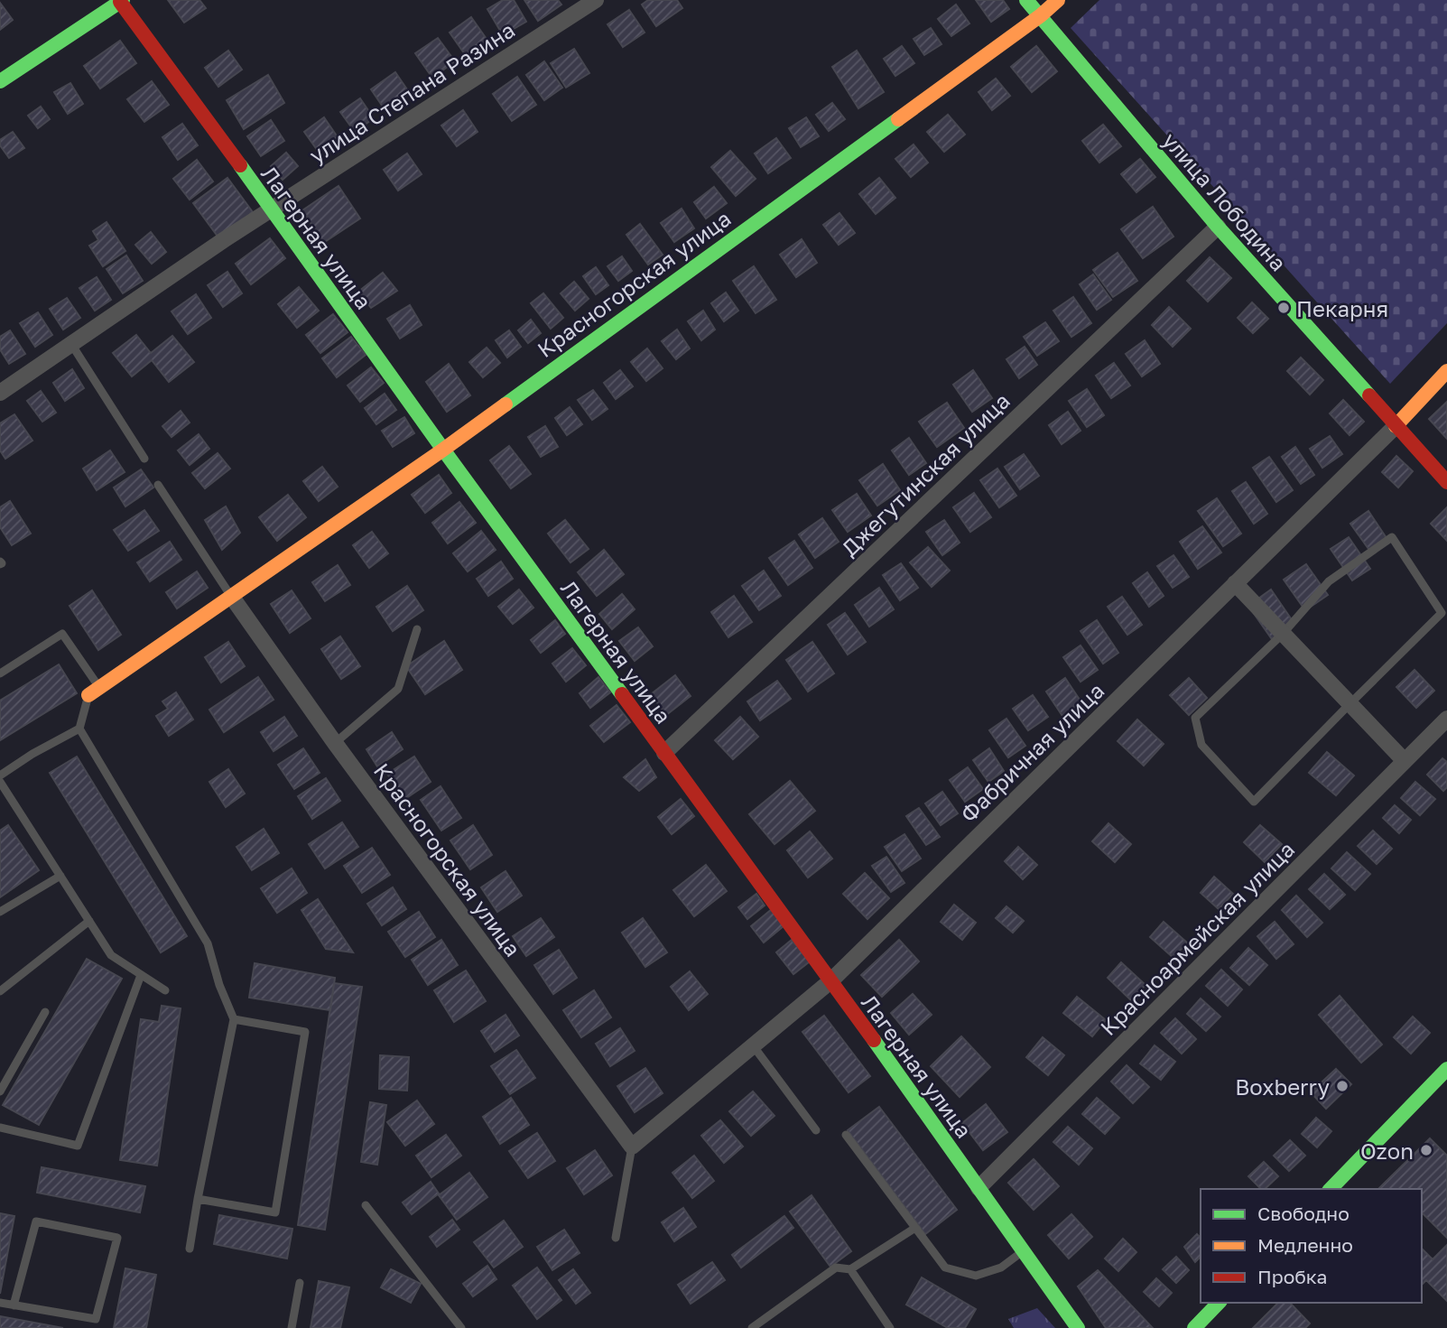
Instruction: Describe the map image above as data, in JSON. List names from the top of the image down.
{
  "streets": {
    "street": [
      "улица Степана Разина",
      "улица Лободина",
      "Лагерная улица",
      "Красногорская улица",
      "Джегутинская улица",
      "Фабричная улица",
      "Красноармейская улица"
    ]
  },
  "crossings": [
    ["улица Степана Разина", "Лагерная улица"],
    ["улица Лободина", "Красногорская улица"],
    ["улица Лободина", "Джегутинская улица"],
    ["улица Лободина", "Фабричная улица"],
    ["Лагерная улица", "Красногорская улица"],
    ["Лагерная улица", "Джегутинская улица"],
    ["Лагерная улица", "Фабричная улица"],
    ["Лагерная улица", "Красноармейская улица"],
    ["Красногорская улица", "Фабричная улица"]
  ],
  "places": ["Пекарня", "Boxberry", "Ozon"],
  "legend": ["Свободно", "Медленно", "Пробка"]
}
